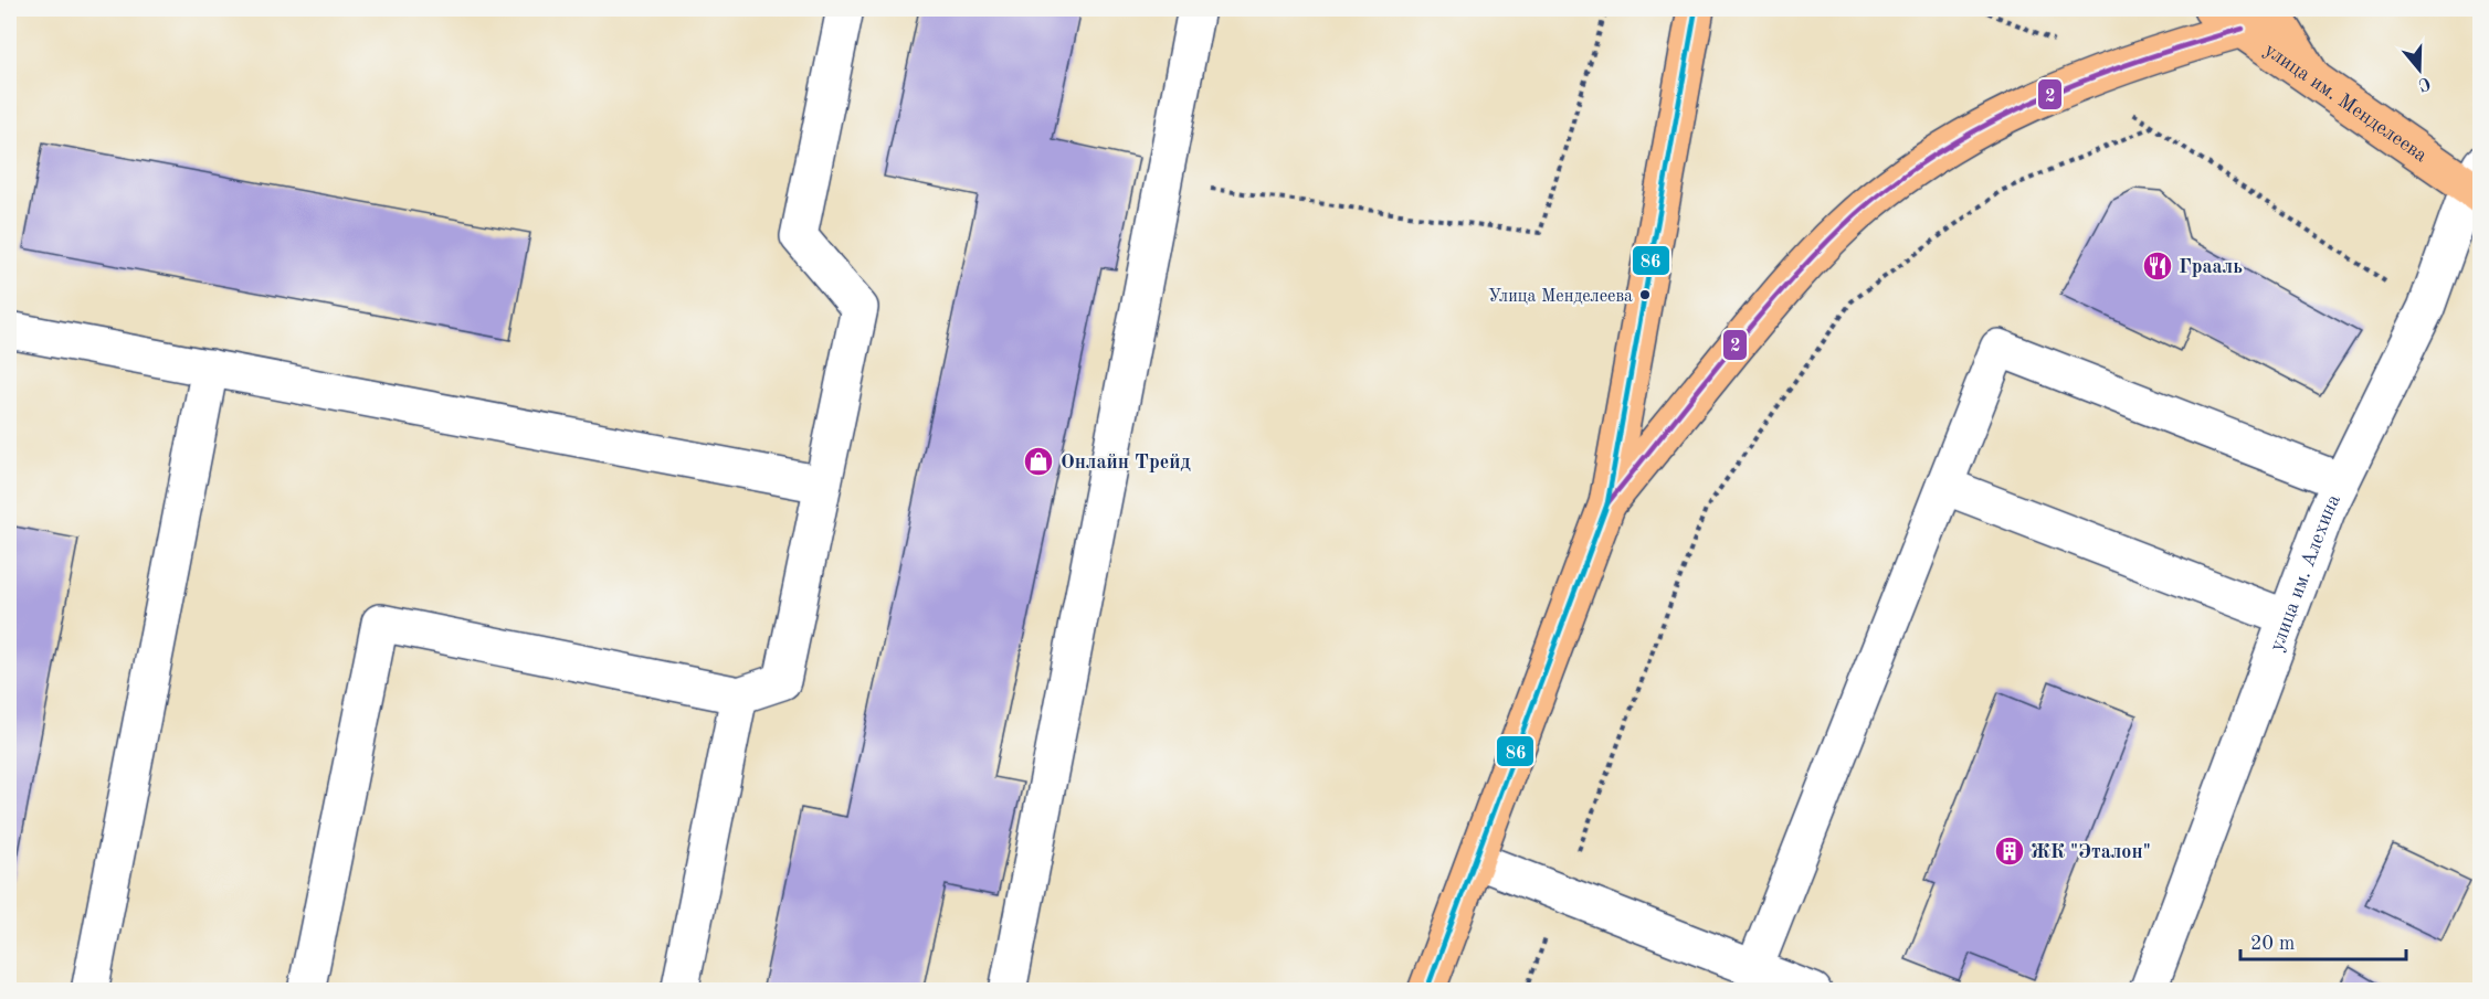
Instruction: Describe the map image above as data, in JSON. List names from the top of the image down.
{
  "streets": {
    "main road": ["улица им. Менделеева"],
    "street": ["улица им. Алехина"]
  },
  "crossings": [
    ["улица им. Менделеева", "улица им. Алехина"]
  ],
  "places": {
    "restaurant": ["Грааль"],
    "other": ["Улица Менделеева"],
    "shop": ["Онлайн Трейд"],
    "building": ["ЖК \"Эталон\""]
  },
  "lines": ["transit line 86", "transit line 2"],
  "scale_bar": "20 m",
  "north": "bottom"
}
